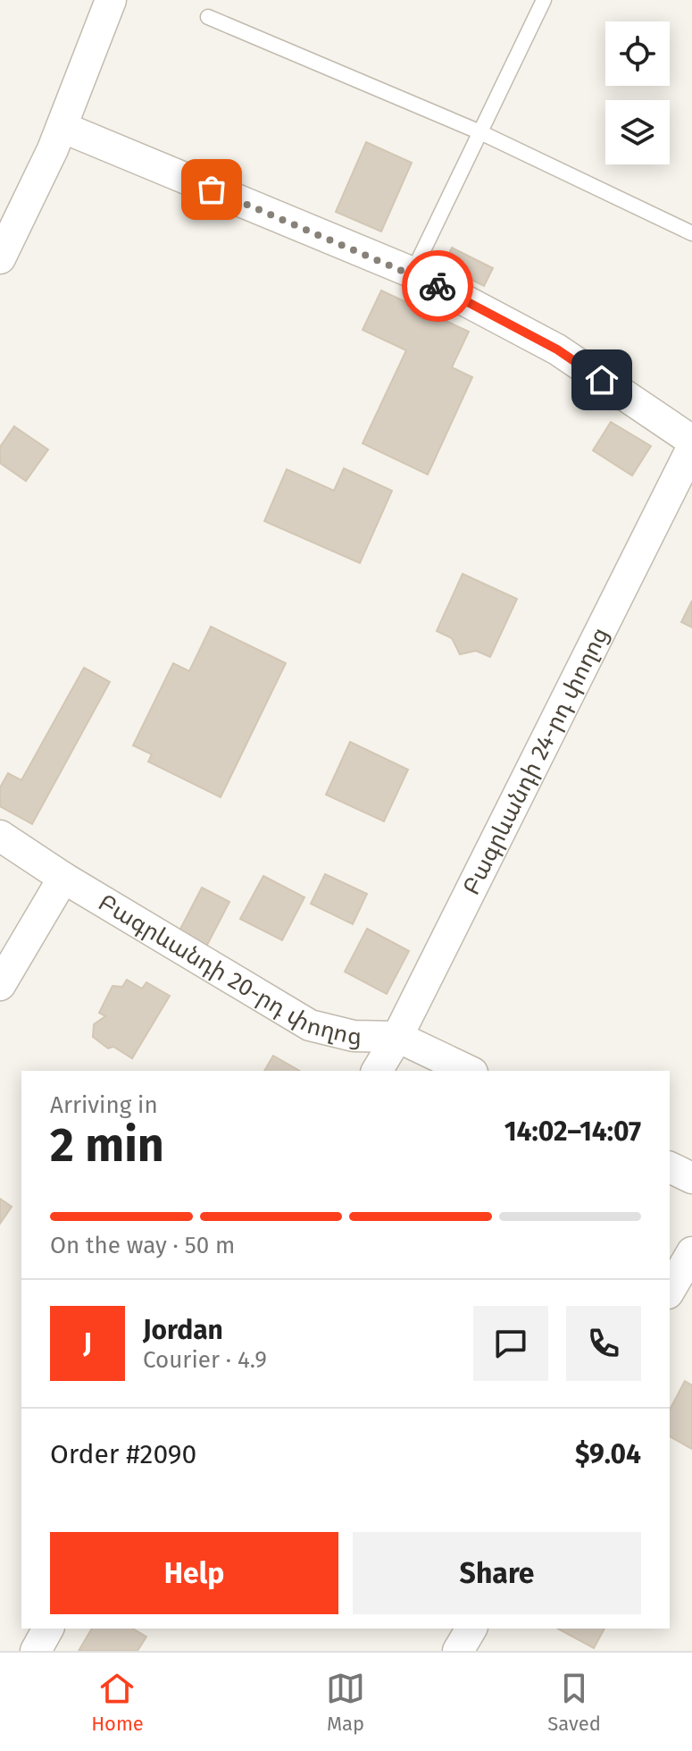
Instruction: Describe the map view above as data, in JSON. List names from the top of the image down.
{
  "streets": {
    "street": ["Բագրևանդի 24-րդ փողոց", "Բագրևանդի 20-րդ փողոց"]
  },
  "crossings": [
    ["Բագրևանդի 24-րդ փողոց", "Բագրևանդի 20-րդ փողոց"]
  ],
  "page": {
    "heading": ["2 min", "Arriving in", "14:02–14:07"],
    "panel": [
      "Jordan",
      "Courier · 4.9",
      "Order #2090",
      "$9.04"
    ],
    "bar": "On the way · 50 m",
    "round": "J",
    "buttons": ["Help", "Share"],
    "tabs": ["Home", "Map", "Saved"]
  }
}
